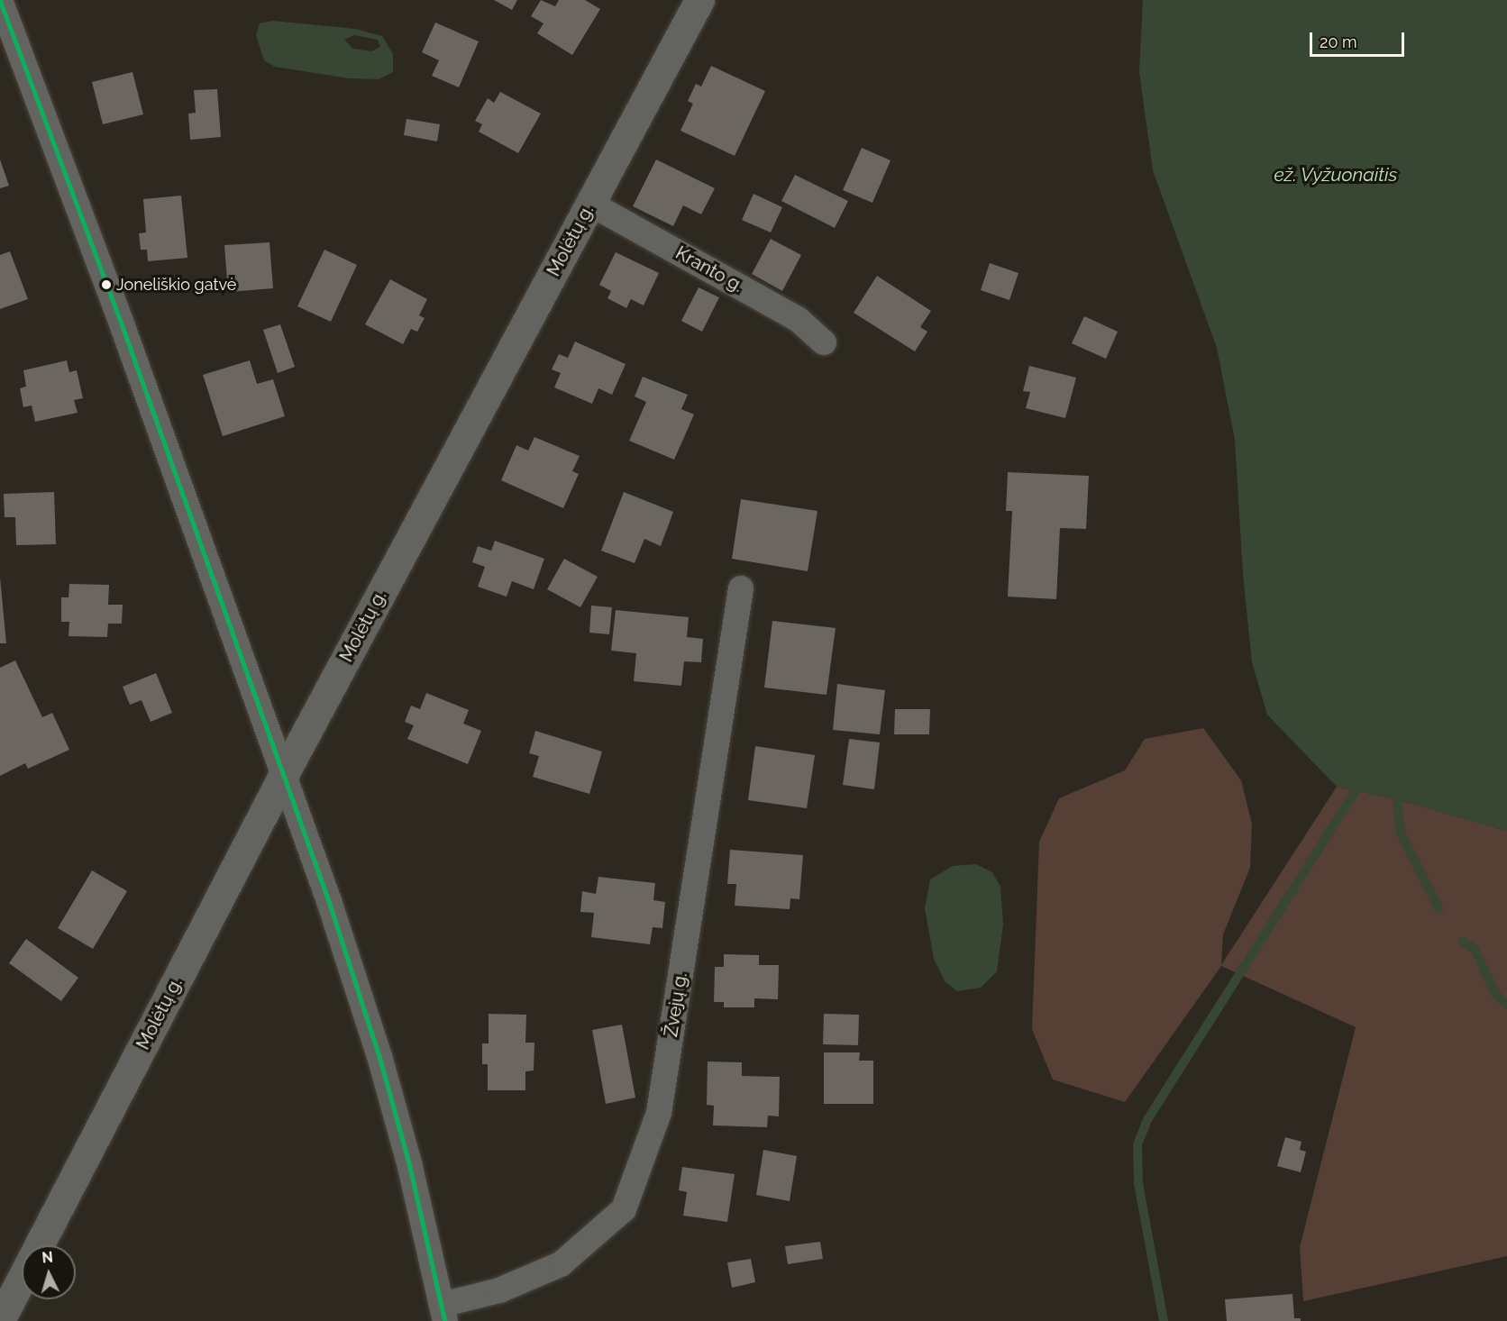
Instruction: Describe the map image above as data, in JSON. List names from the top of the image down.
{
  "streets": {
    "street": ["Molėtų g.", "Kranto g.", "Žvejų g."]
  },
  "crossings": [
    ["Molėtų g.", "Kranto g."]
  ],
  "water": ["ež. Vyžuonaitis"],
  "places": ["Joneliškio gatvė"],
  "scale_bar": "20 m",
  "north": "top"
}
